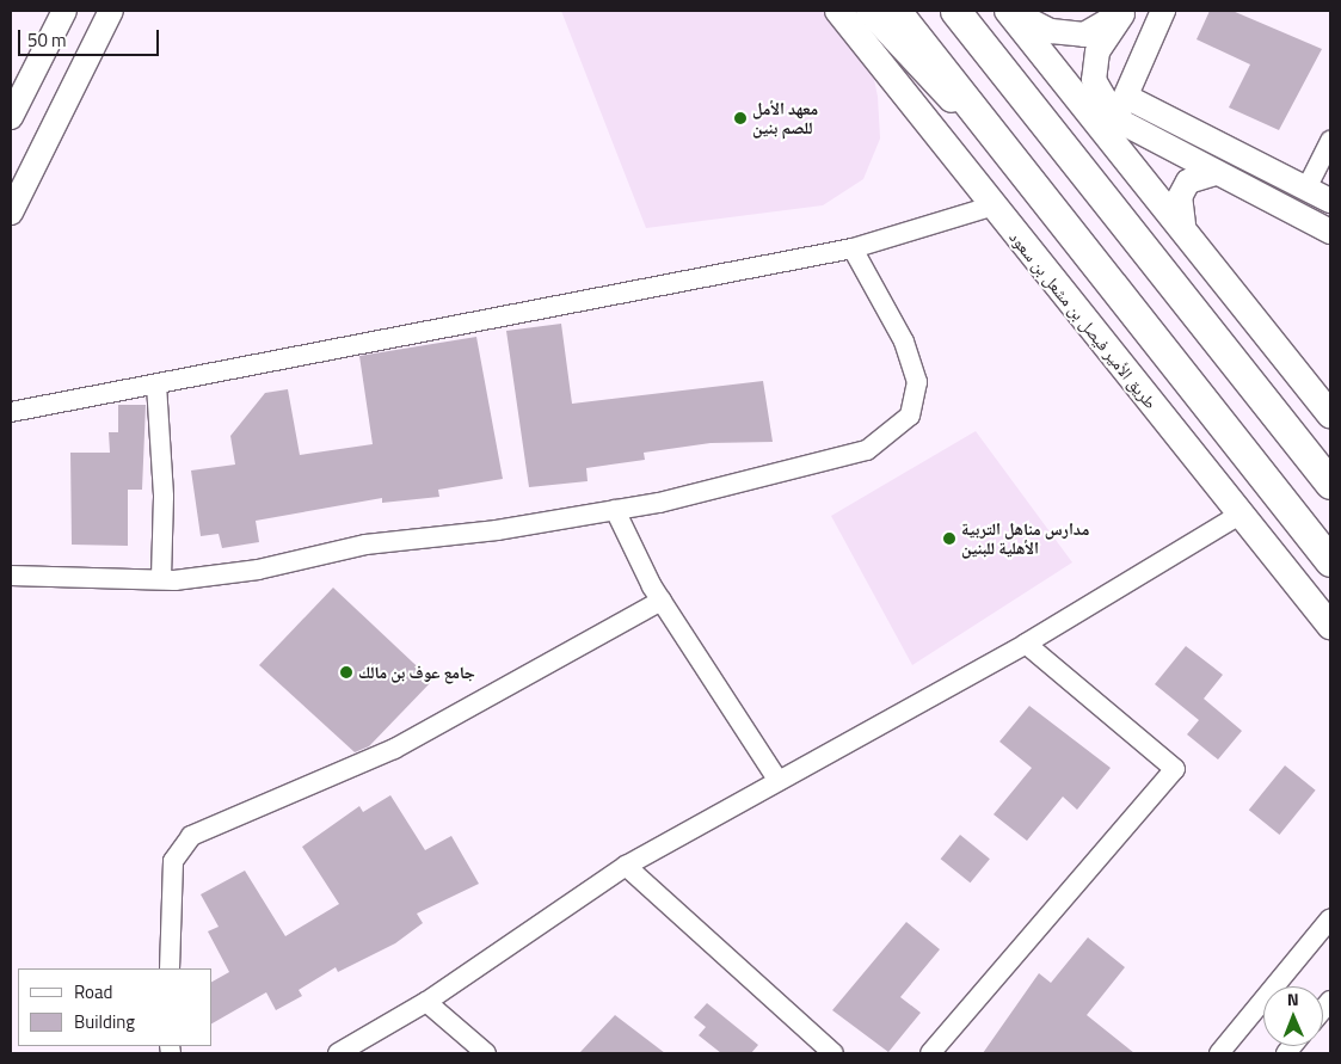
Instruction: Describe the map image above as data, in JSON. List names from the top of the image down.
{
  "streets": {
    "main road": ["طريق الأمير فيصل بن مشعل بن سعود"]
  },
  "places": ["معهد الأمل للصم بنين", "مدارس مناهل التربية الأهلية للبنين", "جامع عوف بن مالك"],
  "legend": ["Road", "Building"],
  "scale_bar": "50 m",
  "north": "top"
}
